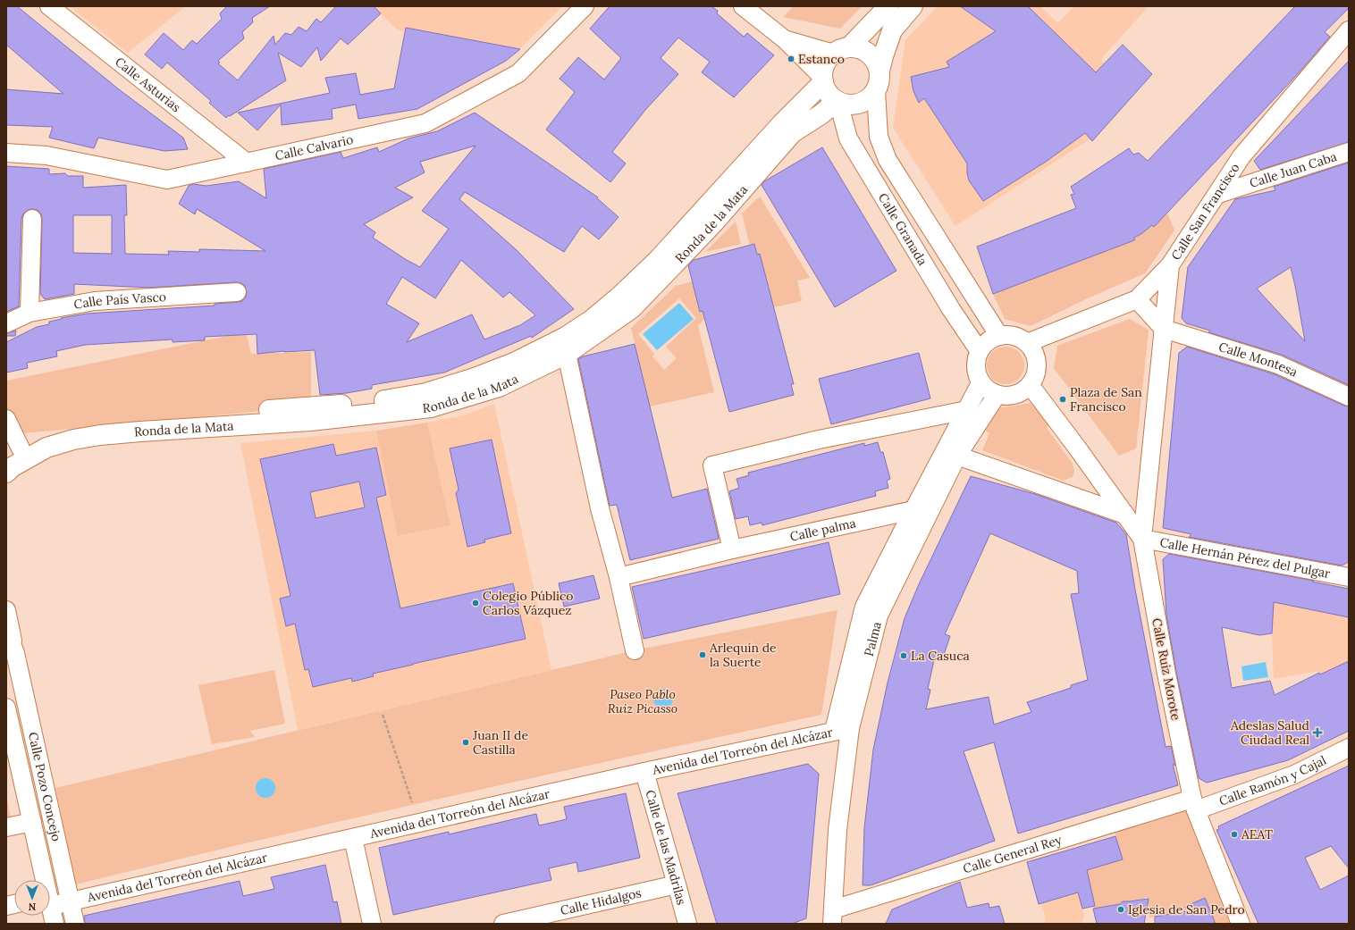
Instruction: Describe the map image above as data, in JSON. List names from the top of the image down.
{
  "streets": {
    "highway": ["Ronda de la Mata"],
    "street": [
      "Calle Asturias",
      "Calle Calvario",
      "Calle Juan Caba",
      "Calle San Francisco",
      "Calle Granada",
      "Calle País Vasco",
      "Calle Montesa",
      "Calle palma",
      "Calle Hernán Pérez del Pulgar",
      "Palma",
      "Calle Ruiz Morote",
      "Avenida del Torreón del Alcázar",
      "Calle Ramón y Cajal",
      "Calle Pozo Concejo",
      "Calle de las Madrilas",
      "Calle General Rey",
      "Calle Hidalgos"
    ]
  },
  "crossings": [
    ["Calle Asturias", "Calle Calvario"],
    ["Calle Juan Caba", "Calle San Francisco"],
    ["Calle San Francisco", "Calle Montesa"],
    ["Calle San Francisco", "Calle Hernán Pérez del Pulgar"],
    ["Calle San Francisco", "Calle Ruiz Morote"],
    ["Ronda de la Mata", "Calle Granada"],
    ["Calle Granada", "Palma"],
    ["Calle palma", "Palma"],
    ["Calle Hernán Pérez del Pulgar", "Calle Ruiz Morote"],
    ["Palma", "Avenida del Torreón del Alcázar"],
    ["Palma", "Calle General Rey"],
    ["Calle Ruiz Morote", "Calle Ramón y Cajal"],
    ["Calle Ruiz Morote", "Calle General Rey"],
    ["Avenida del Torreón del Alcázar", "Calle Pozo Concejo"],
    ["Avenida del Torreón del Alcázar", "Calle de las Madrilas"],
    ["Calle Ramón y Cajal", "Calle General Rey"],
    ["Calle de las Madrilas", "Calle Hidalgos"]
  ],
  "parks": ["Paseo Pablo Ruiz Picasso"],
  "places": {
    "other": [
      "Estanco",
      "Plaza de San Francisco",
      "Colegio Público Carlos Vázquez",
      "Arlequín de la Suerte",
      "La Casuca",
      "Juan II de Castilla",
      "AEAT",
      "Iglesia de San Pedro"
    ],
    "health": ["Adeslas Salud Ciudad Real"]
  },
  "north": "bottom"
}
